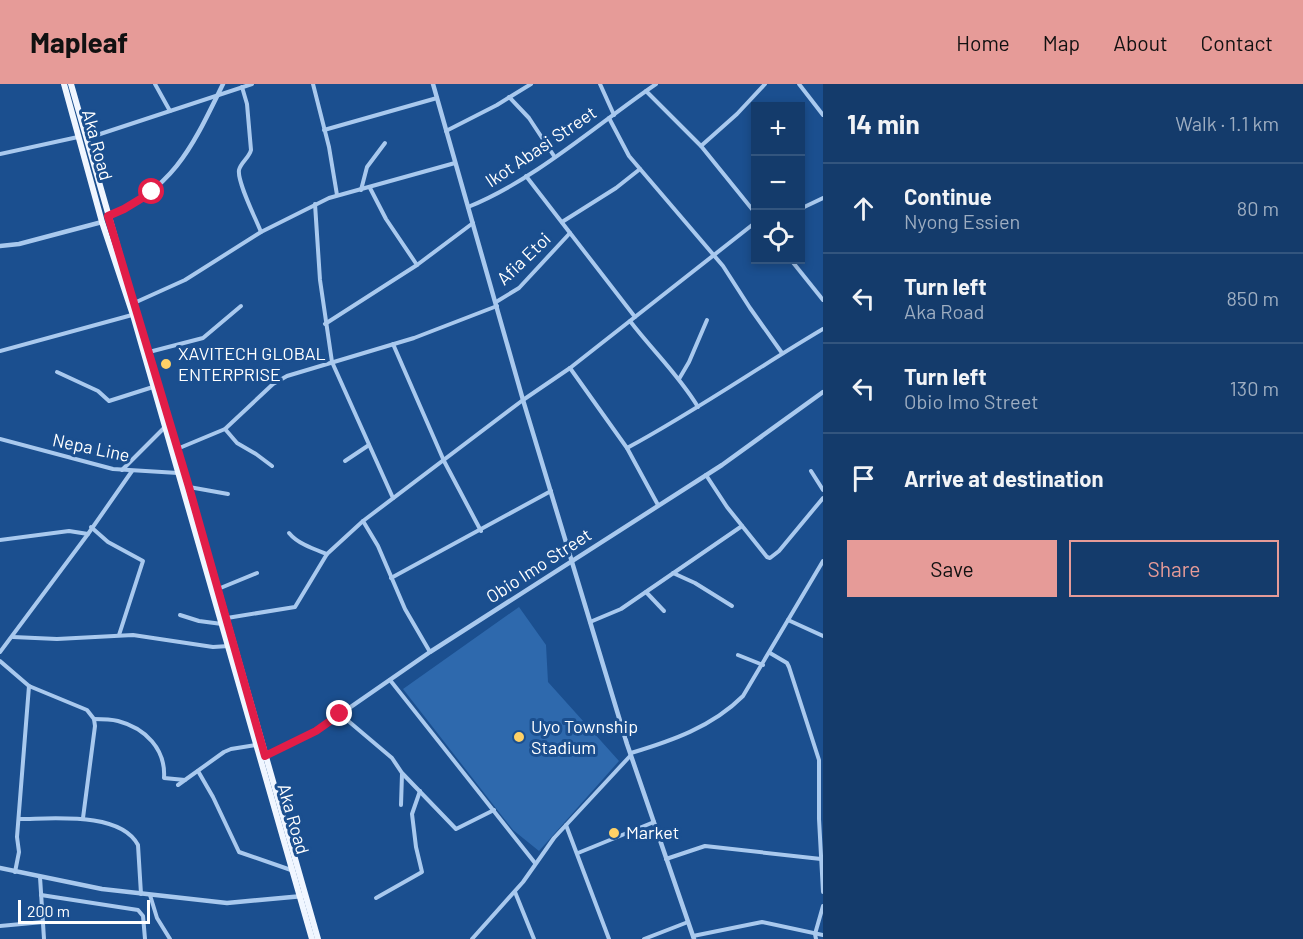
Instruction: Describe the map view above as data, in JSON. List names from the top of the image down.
{
  "streets": {
    "main road": ["Aka Road"],
    "street": [
      "Ikot Abasi Street",
      "Afia Etoi",
      "Nepa Line",
      "Obio Imo Street"
    ]
  },
  "crossings": [
    ["Aka Road", "Afia Etoi"],
    ["Aka Road", "Nepa Line"],
    ["Aka Road", "Obio Imo Street"]
  ],
  "places": ["XAVITECH GLOBAL ENTERPRISE", "Uyo Township Stadium", "Market"],
  "scale_bar": "200 m",
  "page": {
    "header": "Mapleaf",
    "nav": [
      "Home",
      "Map",
      "About",
      "Contact"
    ],
    "heading": ["14 min", "Walk · 1.1 km"],
    "map_buttons": ["+", "−"],
    "list": [
      ["Continue", "Nyong Essien", "80 m"],
      ["Turn left", "Aka Road", "850 m"],
      ["Turn left", "Obio Imo Street", "130 m"],
      "Arrive at destination"
    ],
    "buttons": ["Save", "Share"],
    "scale": "200 m"
  }
}
